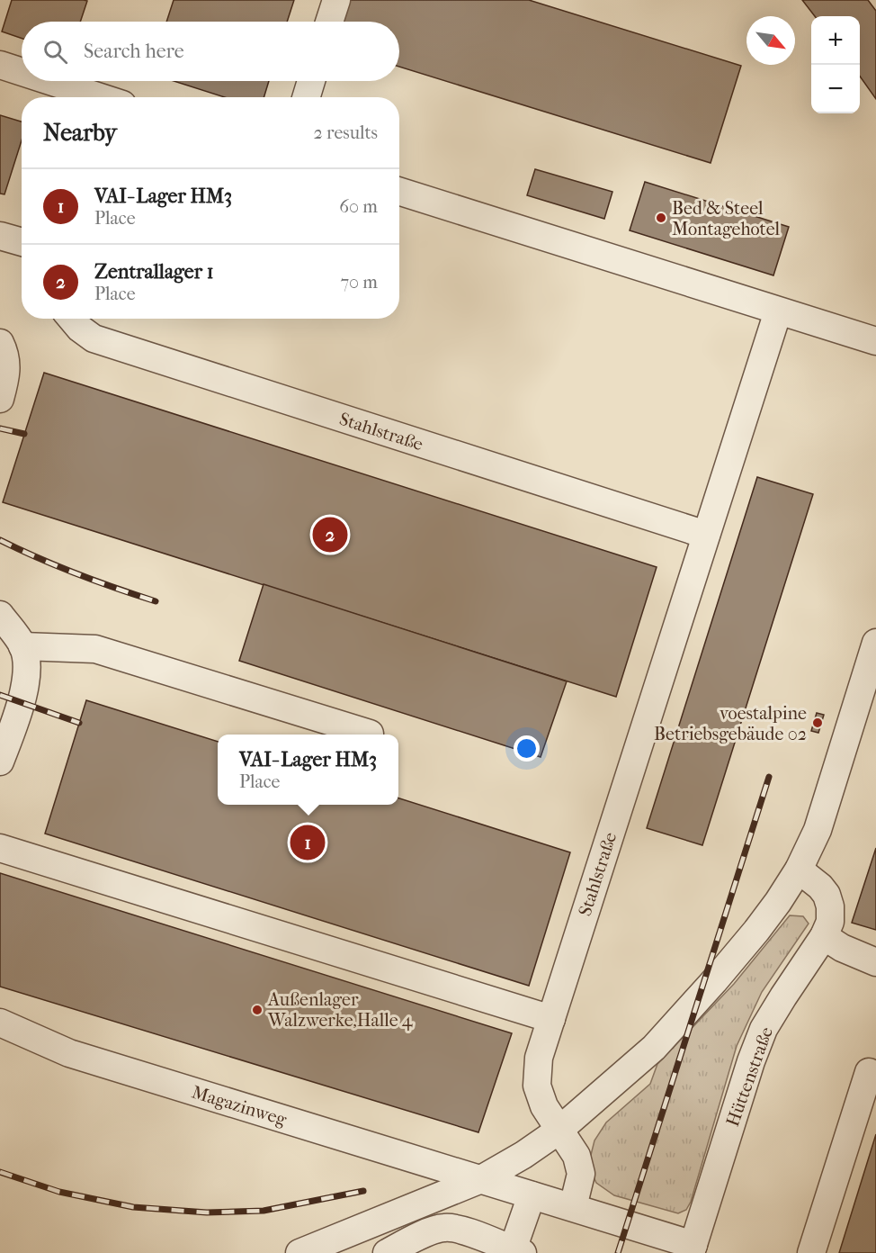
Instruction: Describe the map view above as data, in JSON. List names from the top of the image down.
{
  "streets": {
    "street": ["Stahlstraße", "Hüttenstraße", "Magazinweg"]
  },
  "crossings": [
    ["Stahlstraße", "Hüttenstraße"],
    ["Hüttenstraße", "Magazinweg"]
  ],
  "places": ["Bed & Steel Montagehotel", "voestalpine Betriebsgebäude 02", "Außenlager Walzwerke,Halle 4"],
  "north": "bottom right",
  "page": {
    "map_buttons": ["+", "−"],
    "search": "Search here",
    "heading": ["Nearby", "2 results"],
    "list": [
      {
        "mark": "1",
        "name": "VAI- Lager HM3",
        "note": "Place",
        "value": "60 m"
      },
      {
        "mark": "2",
        "name": "Zentrallager 1",
        "note": "Place",
        "value": "70 m"
      }
    ],
    "pins": ["2", "1"],
    "popup": ["VAI- Lager HM3", "Place"]
  }
}
